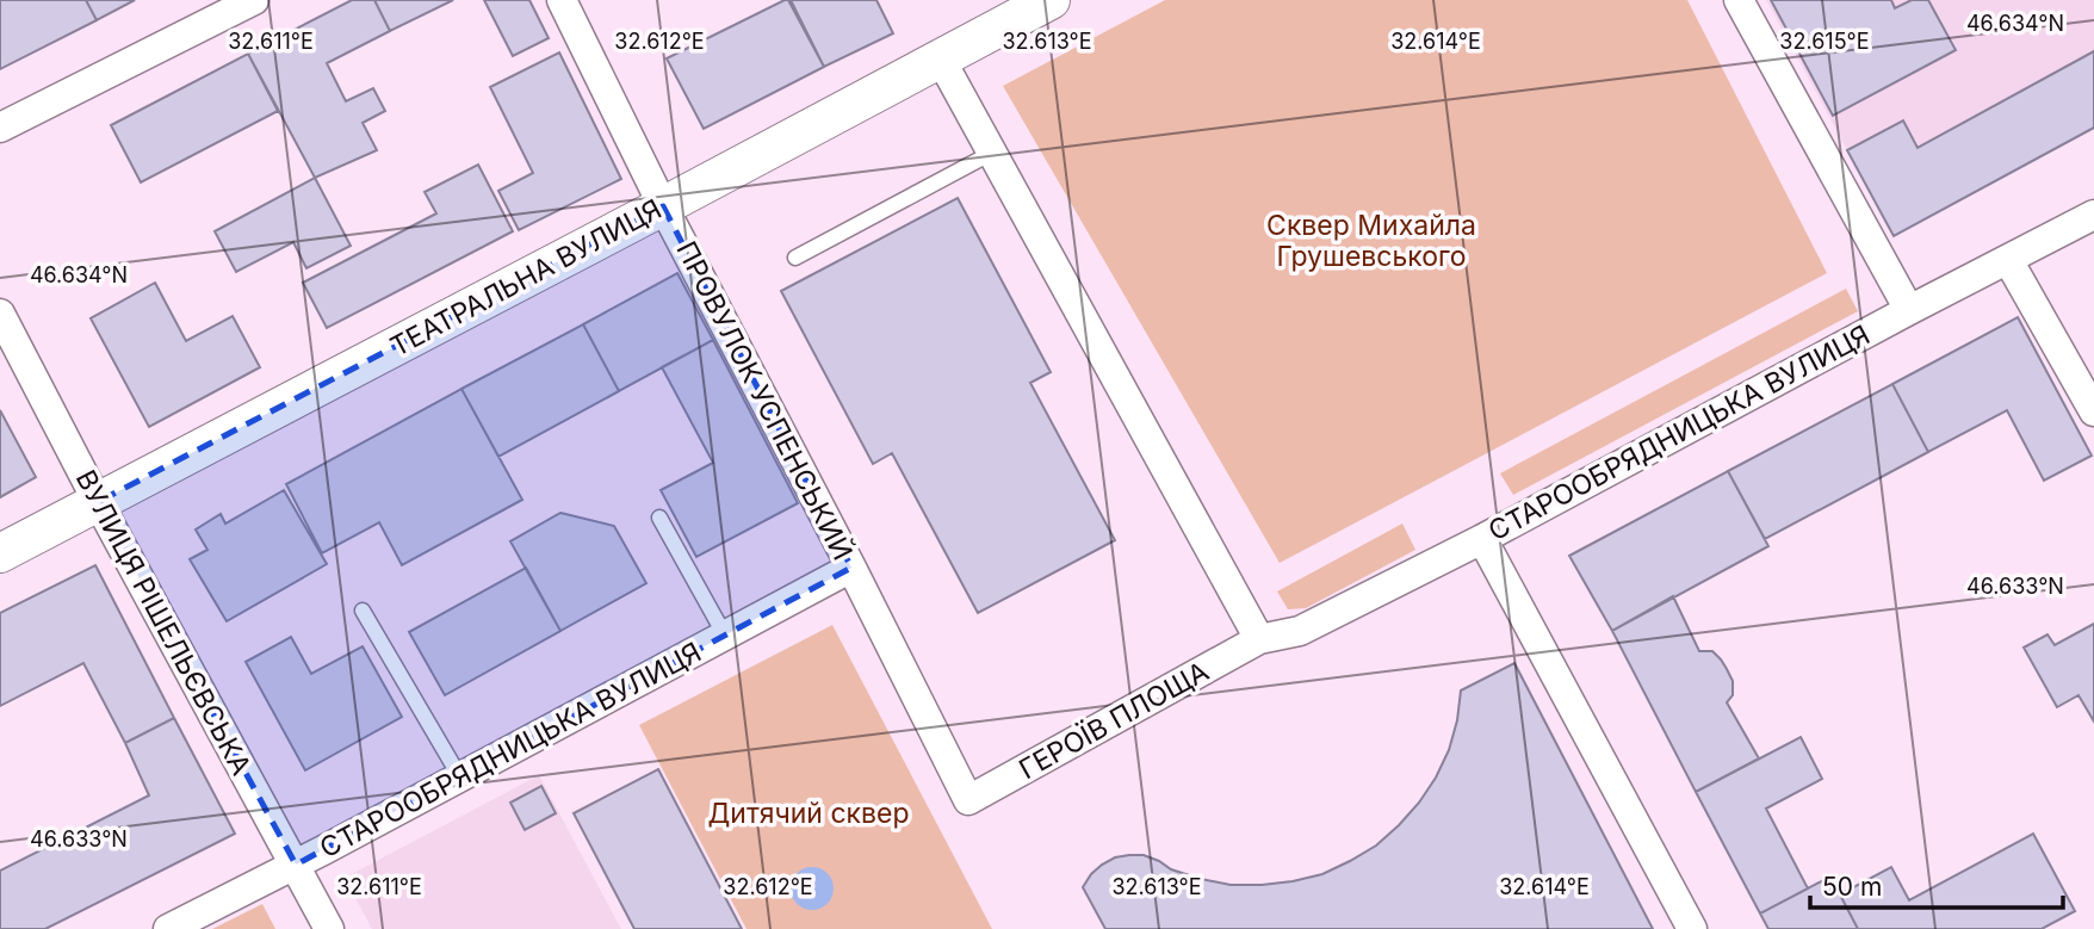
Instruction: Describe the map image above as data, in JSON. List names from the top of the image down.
{
  "streets": {
    "street": [
      "ТЕАТРАЛЬНА ВУЛИЦЯ",
      "ПРОВУЛОК УСПЕНСЬКИЙ",
      "СТАРООБРЯДНИЦЬКА ВУЛИЦЯ",
      "ВУЛИЦЯ РІШЕЛЬЄВСЬКА",
      "ГЕРОЇВ ПЛОЩА"
    ]
  },
  "crossings": [
    ["ТЕАТРАЛЬНА ВУЛИЦЯ", "ПРОВУЛОК УСПЕНСЬКИЙ"],
    ["ТЕАТРАЛЬНА ВУЛИЦЯ", "ВУЛИЦЯ РІШЕЛЬЄВСЬКА"],
    ["ПРОВУЛОК УСПЕНСЬКИЙ", "СТАРООБРЯДНИЦЬКА ВУЛИЦЯ"],
    ["ПРОВУЛОК УСПЕНСЬКИЙ", "ГЕРОЇВ ПЛОЩА"],
    ["СТАРООБРЯДНИЦЬКА ВУЛИЦЯ", "ВУЛИЦЯ РІШЕЛЬЄВСЬКА"],
    ["СТАРООБРЯДНИЦЬКА ВУЛИЦЯ", "ГЕРОЇВ ПЛОЩА"]
  ],
  "parks": ["Сквер Михайла Грушевського", "Дитячий сквер"],
  "scale_bar": "50 m",
  "coordinates": [
    "46.634°N",
    "32.611°E",
    "32.612°E",
    "32.613°E",
    "32.614°E",
    "32.615°E",
    "46.633°N"
  ]
}
